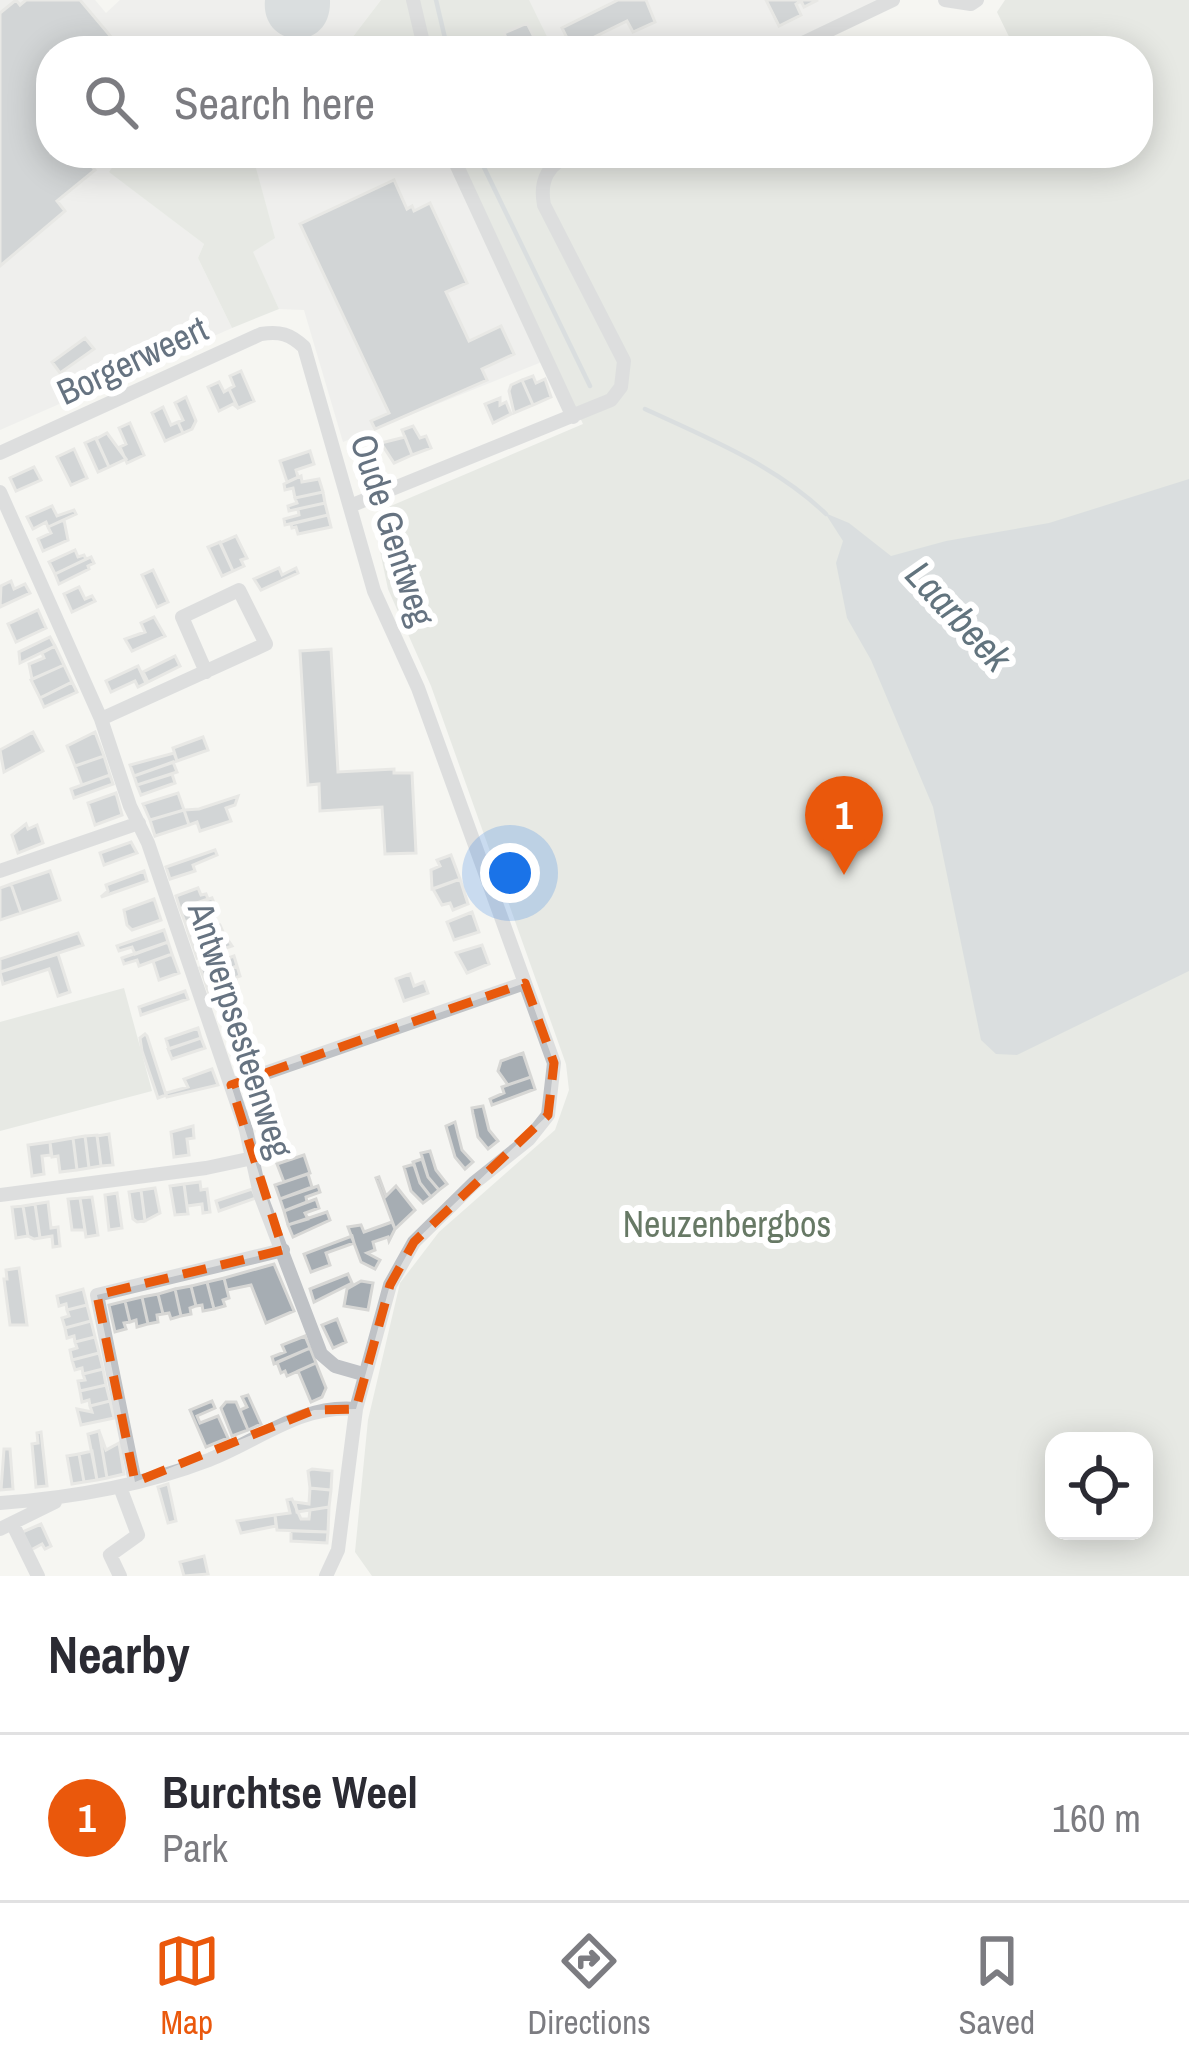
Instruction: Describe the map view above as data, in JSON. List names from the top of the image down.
{
  "streets": {
    "street": ["Borgerweert", "Oude Gentweg", "Antwerpsesteenweg"]
  },
  "crossings": [
    ["Borgerweert", "Oude Gentweg"],
    ["Oude Gentweg", "Antwerpsesteenweg"]
  ],
  "water": ["Laarbeek"],
  "parks": ["Neuzenbergbos"],
  "page": {
    "search": "Search here",
    "pins": "1",
    "heading": "Nearby",
    "list": [
      {
        "mark": "1",
        "name": "Burchtse Weel",
        "note": "Park",
        "value": "160 m"
      }
    ],
    "nav": ["Map", "Directions", "Saved"]
  }
}
